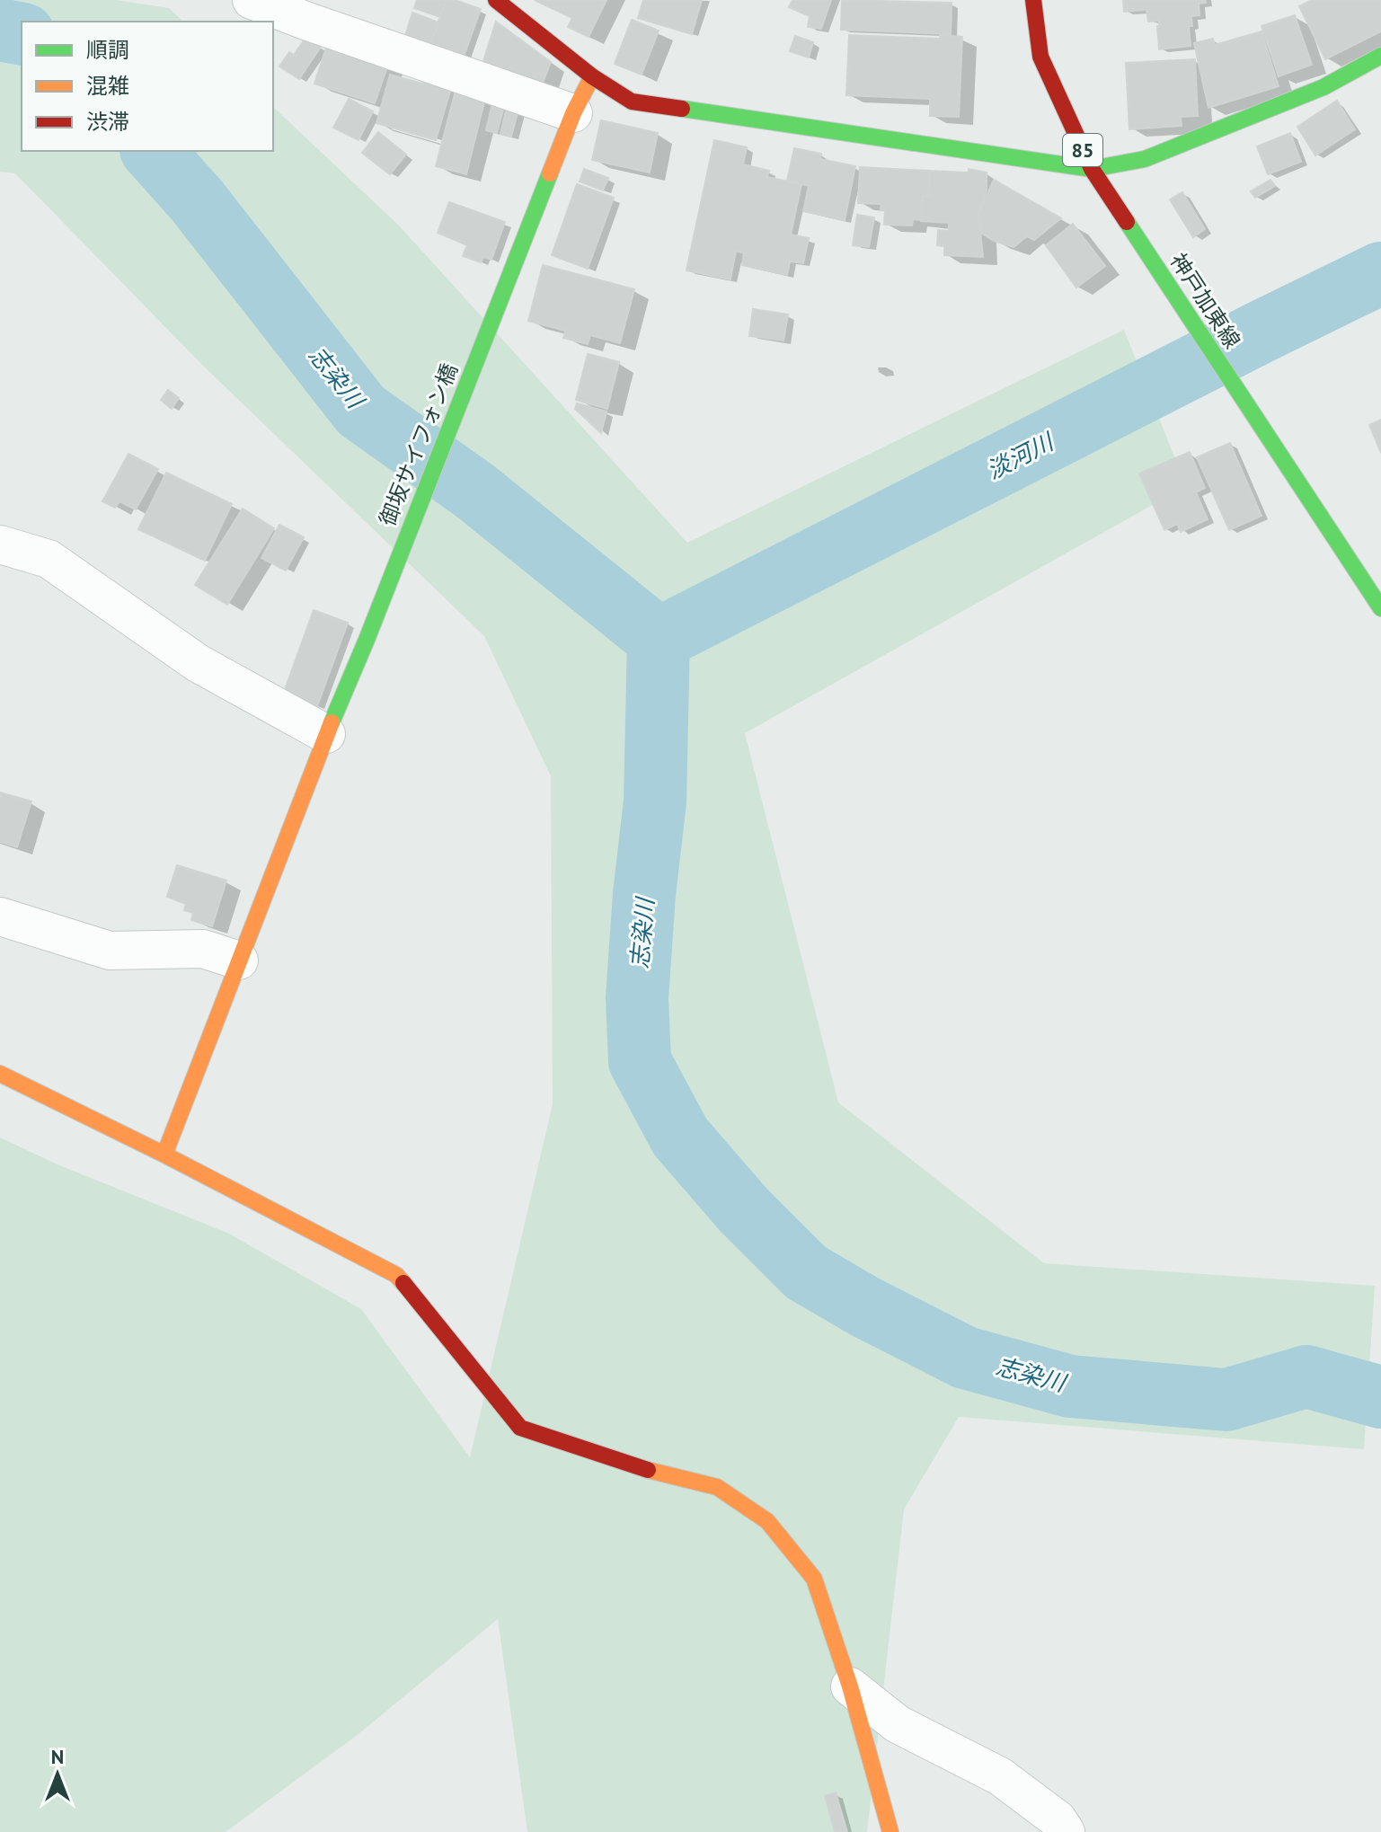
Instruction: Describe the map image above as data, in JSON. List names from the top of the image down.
{
  "streets": {
    "street": ["85", "神戸加東線", "御坂サイフォン橋"]
  },
  "water": ["志染川", "淡河川"],
  "legend": ["順調", "混雑", "渋滞"],
  "north": "top"
}
